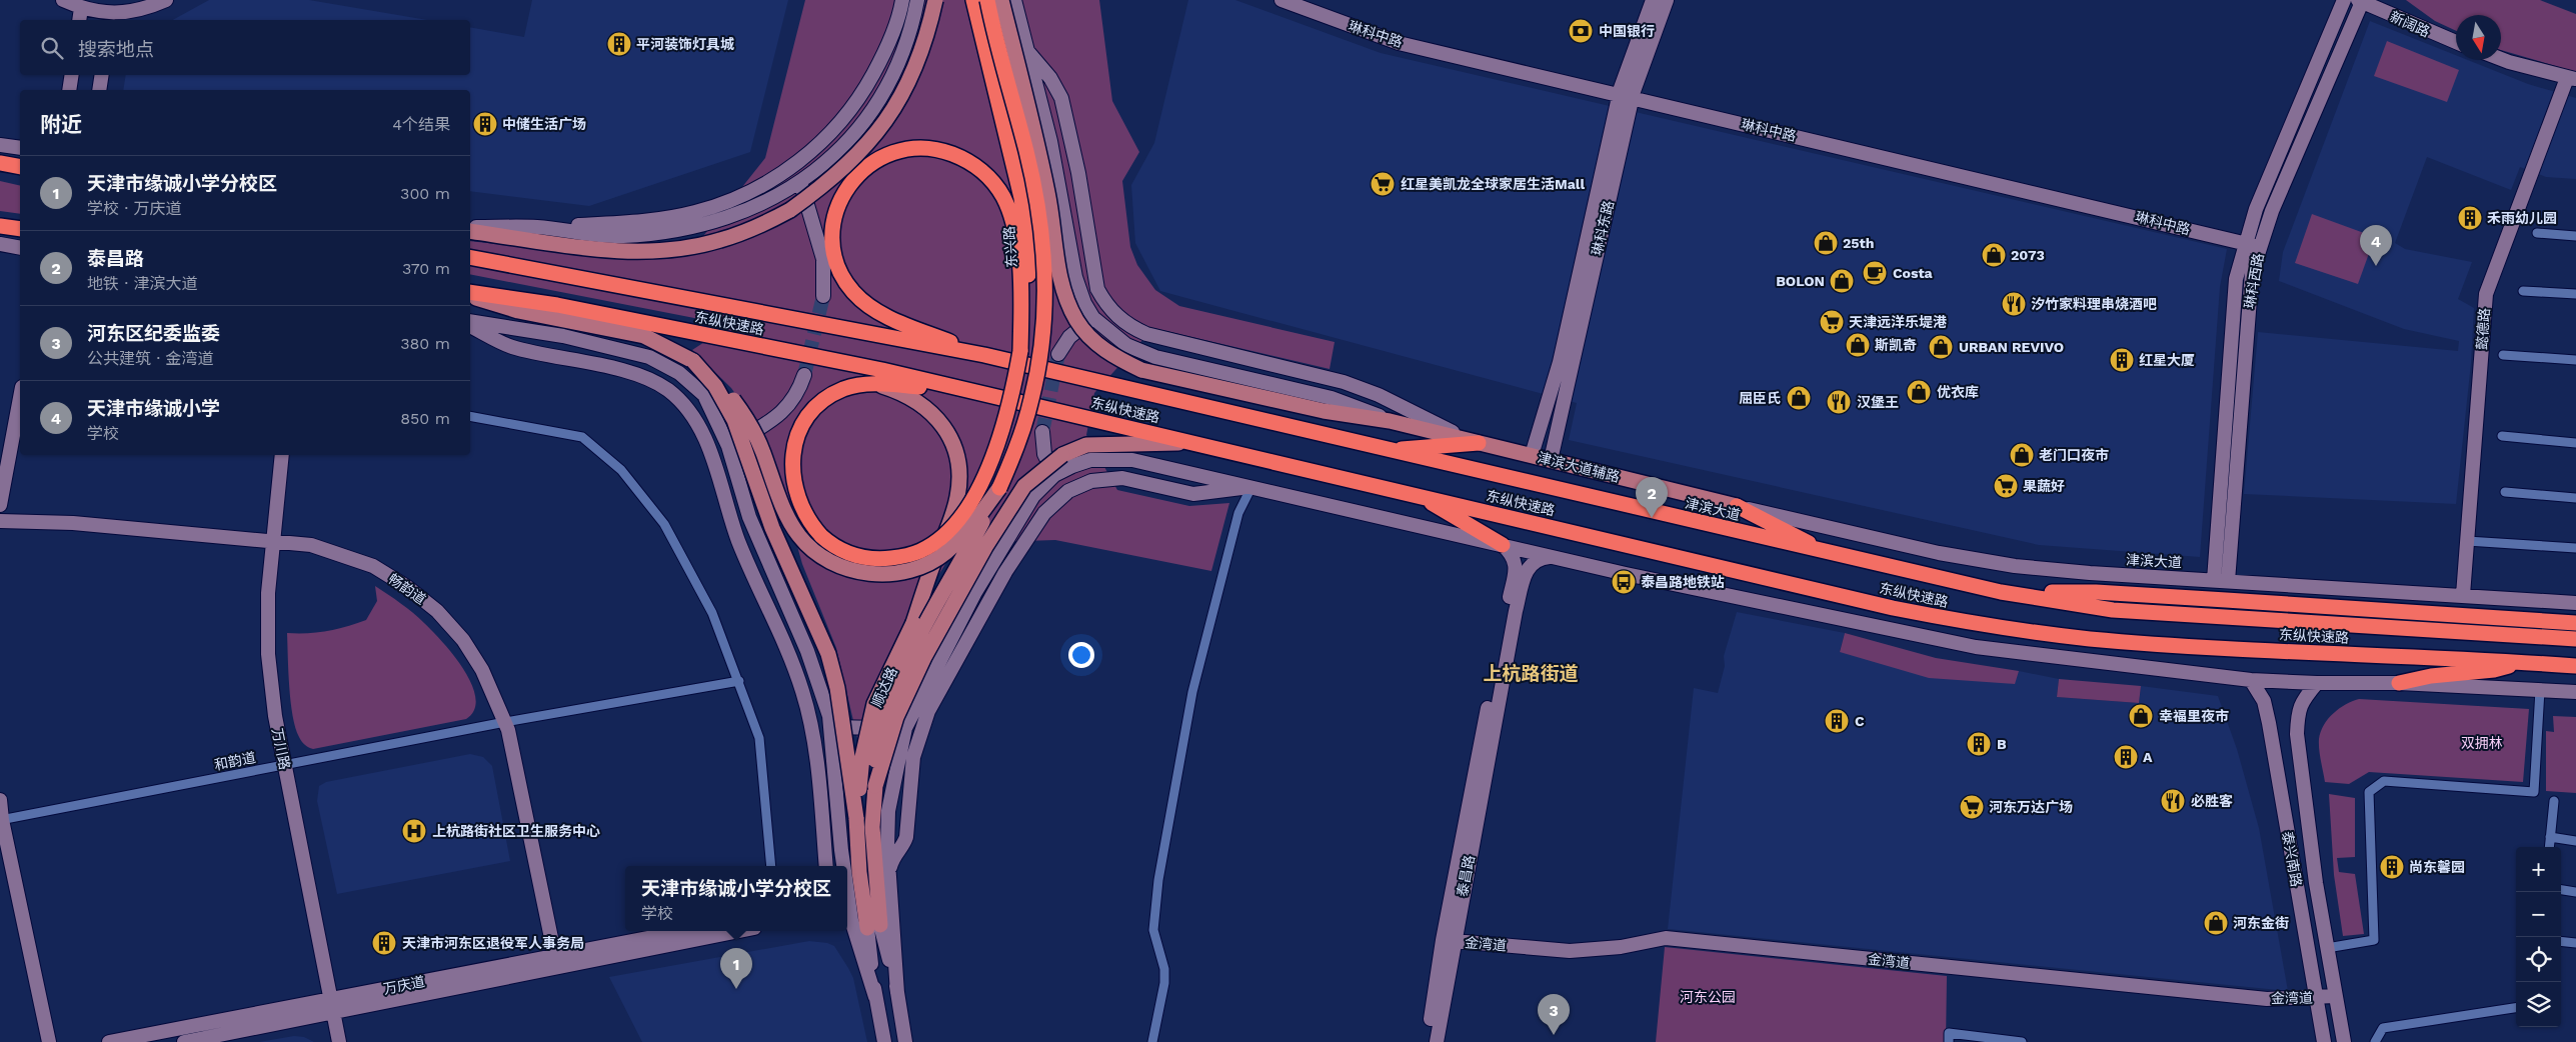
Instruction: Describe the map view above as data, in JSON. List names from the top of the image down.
{
  "streets": {
    "highway": ["东兴路", "东纵快速路", "津滨大道"],
    "main road": ["津滨大道辅路", "顺达路"],
    "street": [
      "新阔路",
      "琳科中路",
      "琳科东路",
      "琳科西路",
      "懿德路",
      "畅韵道",
      "万川路",
      "和韵道",
      "泰兴南路",
      "泰昌路",
      "金湾道",
      "万庆道"
    ]
  },
  "crossings": [
    ["新阔路", "琳科西路"],
    ["琳科中路", "琳科东路"],
    ["琳科中路", "琳科西路"],
    ["琳科东路", "津滨大道辅路"],
    ["东兴路", "东纵快速路"],
    ["东兴路", "顺达路"],
    ["琳科西路", "津滨大道"],
    ["东纵快速路", "津滨大道"],
    ["懿德路", "津滨大道"],
    ["津滨大道辅路", "津滨大道"],
    ["畅韵道", "万川路"],
    ["畅韵道", "和韵道"],
    ["畅韵道", "万庆道"],
    ["万川路", "和韵道"],
    ["万川路", "万庆道"],
    ["泰兴南路", "金湾道"],
    ["泰昌路", "金湾道"]
  ],
  "districts": ["上杭路街道"],
  "parks": ["双拥林", "河东公园"],
  "places": {
    "bank": ["中国银行"],
    "building": [
      "平河装饰灯具城",
      "中储生活广场",
      "禾雨幼儿园",
      "红星大厦",
      "C",
      "B",
      "A",
      "尚东馨园",
      "天津市河东区退役军人事务局"
    ],
    "supermarket": [
      "红星美凯龙全球家居生活Mall",
      "天津远洋乐堤港",
      "果蔬好",
      "河东万达广场"
    ],
    "shop": [
      "25th",
      "2073",
      "BOLON",
      "斯凯奇",
      "URBAN REVIVO",
      "优衣库",
      "屈臣氏",
      "老门口夜市",
      "幸福里夜市",
      "河东金街"
    ],
    "cafe": ["Costa"],
    "restaurant": ["汐竹家料理串烧酒吧", "汉堡王", "必胜客"],
    "bus stop": ["泰昌路地铁站"],
    "hospital": ["上杭路街社区卫生服务中心"]
  },
  "north": "bottom",
  "page": {
    "search": "搜索地点",
    "heading": ["附近", "4个结果"],
    "list": [
      {
        "mark": "1",
        "name": "天津市缘诚小学分校区",
        "note": "学校 · 万庆道",
        "value": "300 m"
      },
      {
        "mark": "2",
        "name": "泰昌路",
        "note": "地铁 · 津滨大道",
        "value": "370 m"
      },
      {
        "mark": "3",
        "name": "河东区纪委监委",
        "note": "公共建筑 · 金湾道",
        "value": "380 m"
      },
      {
        "mark": "4",
        "name": "天津市缘诚小学",
        "note": "学校",
        "value": "850 m"
      }
    ],
    "pins": [
      "4",
      "2",
      "1",
      "3"
    ],
    "map_buttons": ["+", "−"],
    "popup": ["天津市缘诚小学分校区", "学校"]
  }
}
